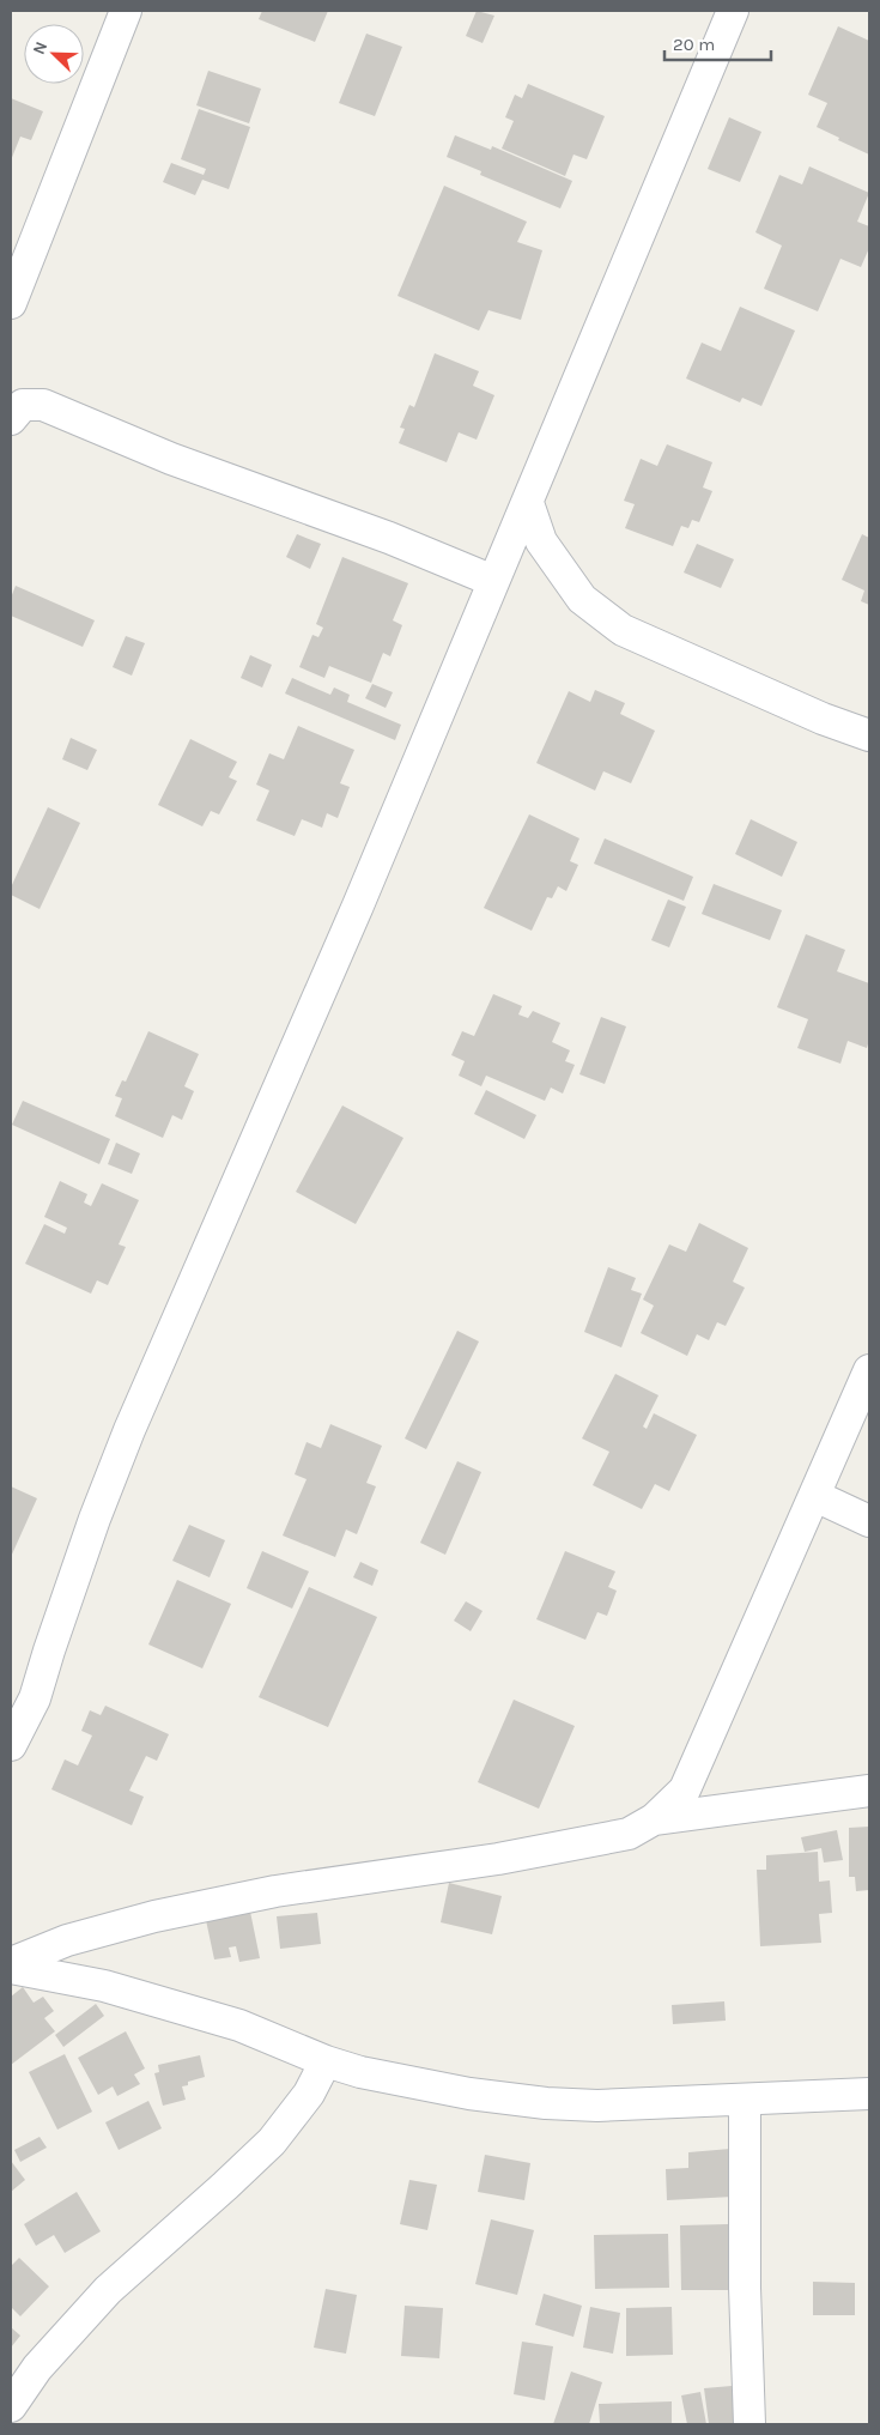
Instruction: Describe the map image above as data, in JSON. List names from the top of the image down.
{
  "scale_bar": "20 m",
  "north": "top left"
}
